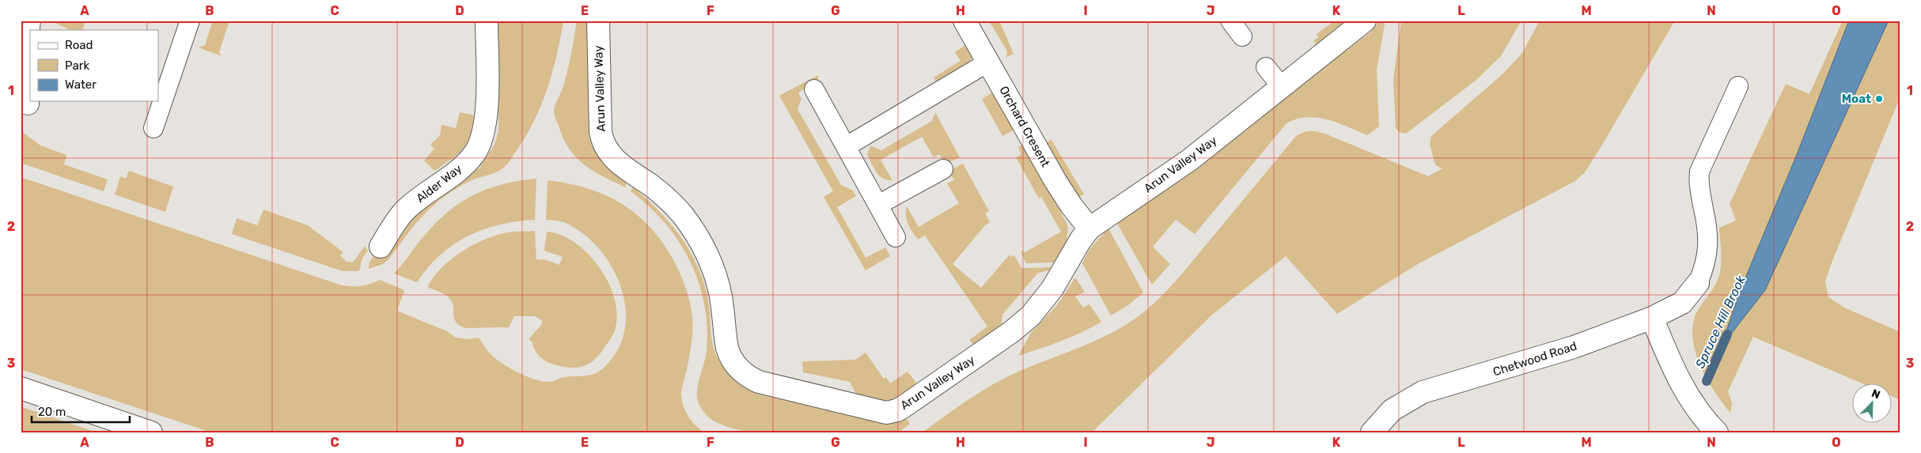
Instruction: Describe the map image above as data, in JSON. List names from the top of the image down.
{
  "streets": {
    "main road": [
      "Arun Valley Way",
      "Orchard Cresent",
      "Alder Way",
      "Chetwood Road"
    ]
  },
  "crossings": [
    ["Arun Valley Way", "Orchard Cresent"]
  ],
  "water": ["Spruce Hill Brook"],
  "places": ["Moat"],
  "legend": ["Road", "Park", "Water"],
  "scale_bar": "20 m",
  "north": "top right",
  "grid": {
    "columns": [
      "A",
      "B",
      "C",
      "D",
      "E",
      "F",
      "G",
      "H",
      "I",
      "J",
      "K",
      "L",
      "M",
      "N",
      "O"
    ],
    "rows": ["1", "2", "3"]
  }
}
